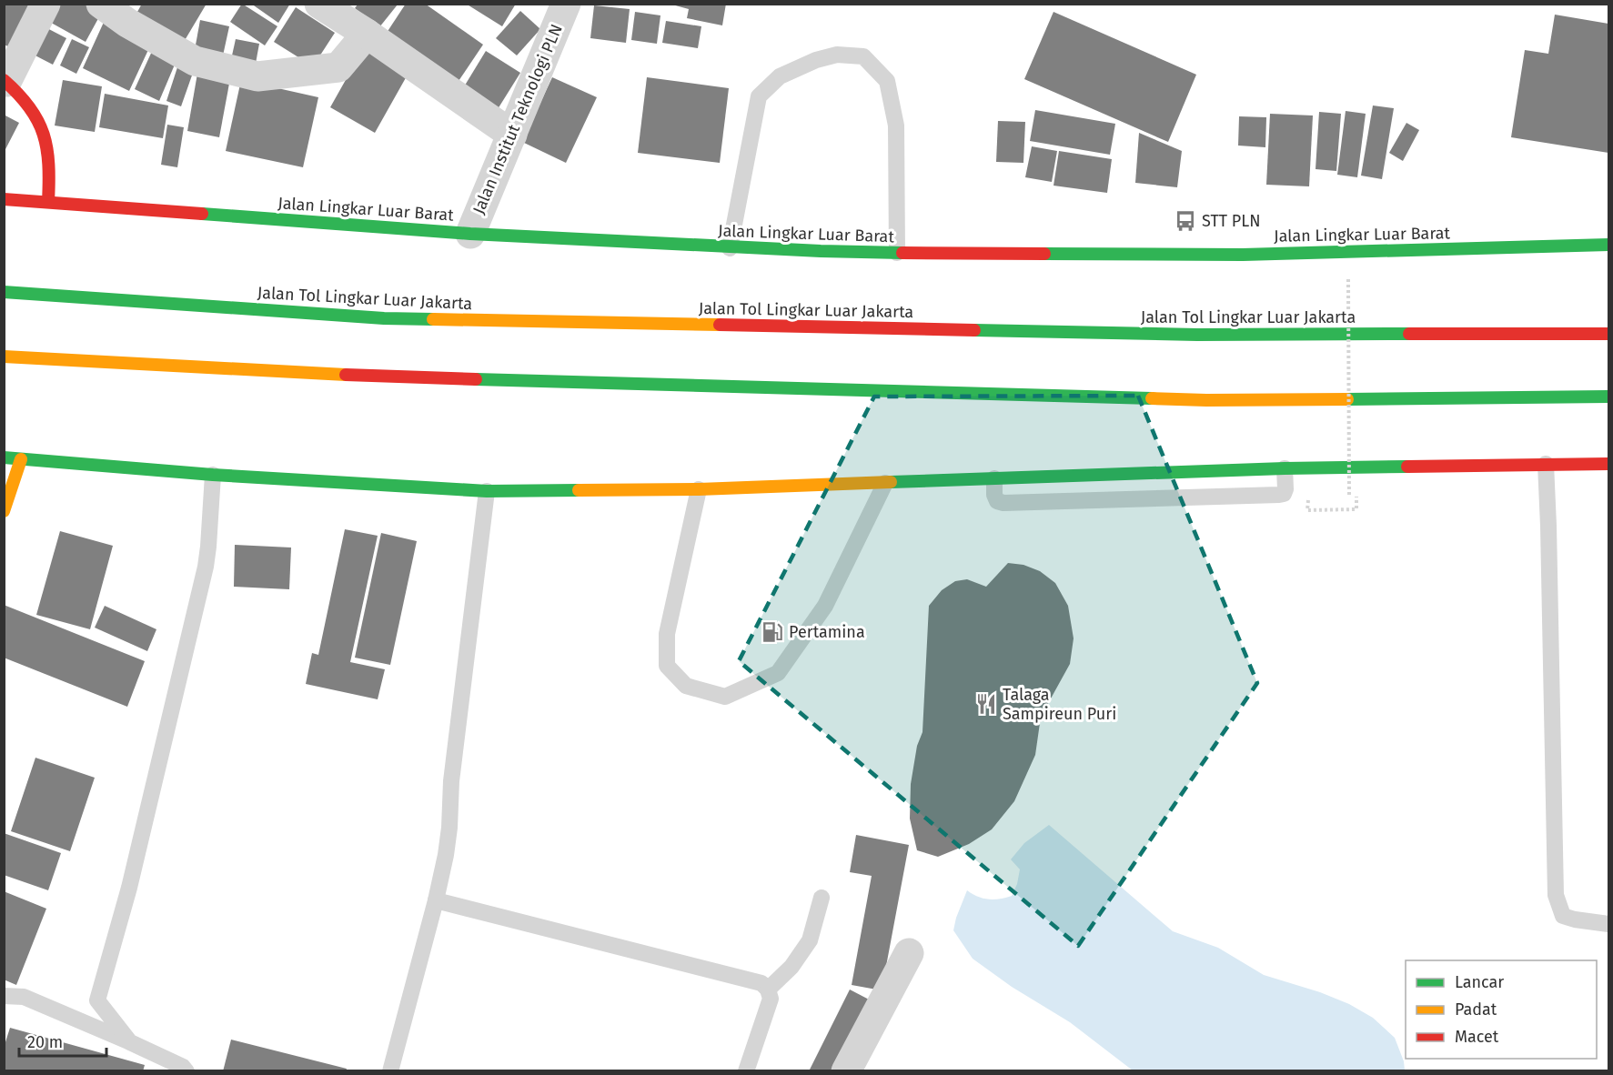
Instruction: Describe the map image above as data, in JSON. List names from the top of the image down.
{
  "streets": {
    "main road": ["Jalan Lingkar Luar Barat", "Jalan Tol Lingkar Luar Jakarta"],
    "street": ["Jalan Institut Teknologi PLN"]
  },
  "crossings": [
    ["Jalan Institut Teknologi PLN", "Jalan Lingkar Luar Barat"]
  ],
  "places": {
    "bus stop": ["STT PLN"],
    "fuel station": ["Pertamina"],
    "restaurant": ["Talaga Sampireun Puri"]
  },
  "legend": ["Lancar", "Padat", "Macet"],
  "scale_bar": "20 m"
}
